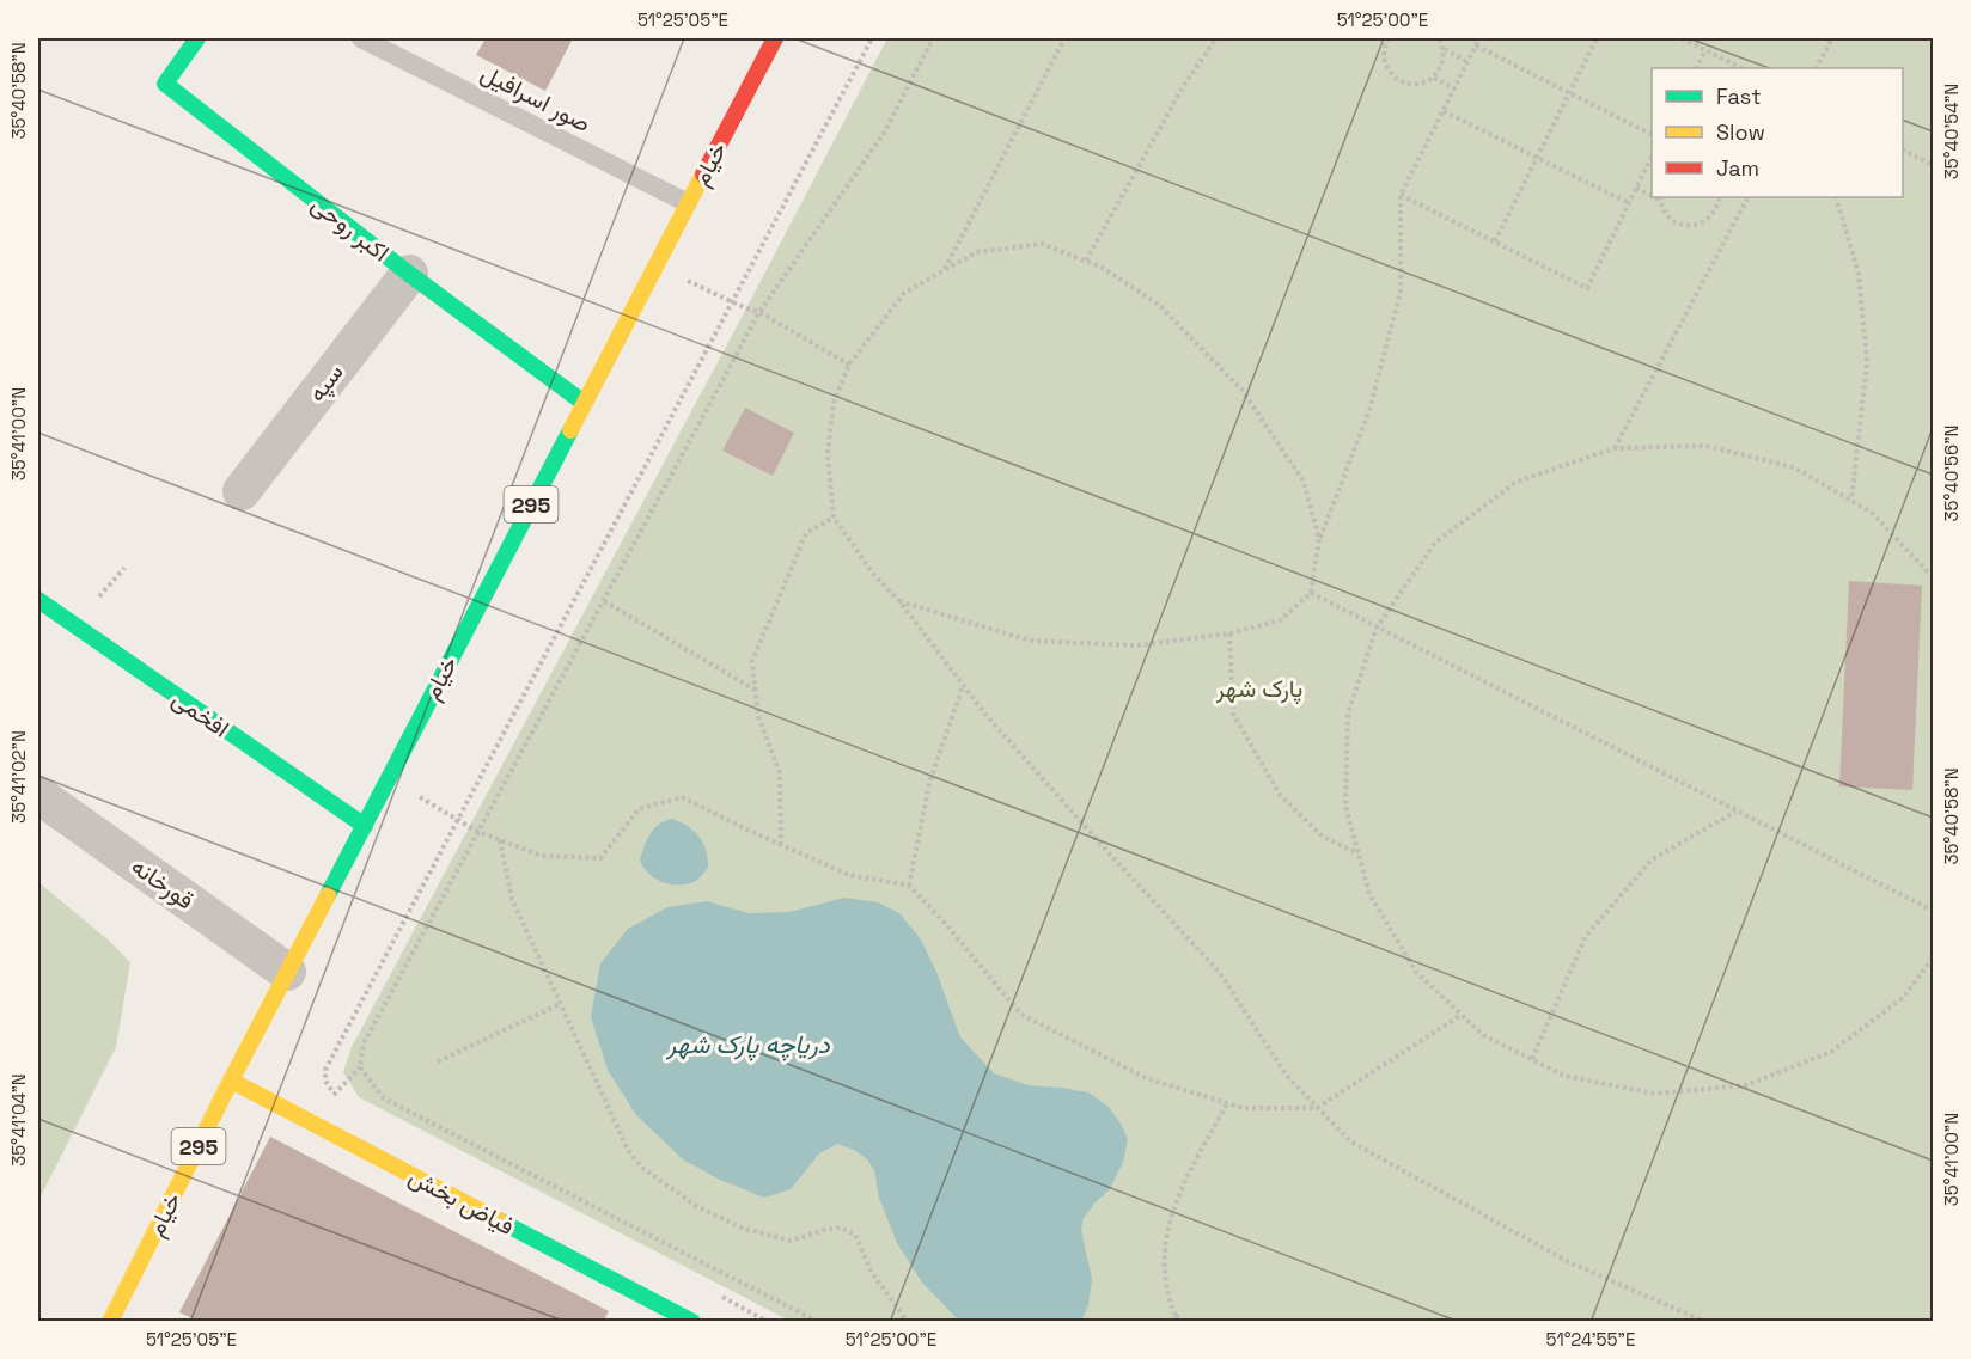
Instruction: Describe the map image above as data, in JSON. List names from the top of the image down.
{
  "streets": {
    "street": [
      "خیام",
      "اکبر روحی",
      "سپه",
      "295",
      "افخمی",
      "قورخانه",
      "فیاض بخش"
    ],
    "lane": ["صور اسرافیل"]
  },
  "crossings": [
    ["صور اسرافیل", "خیام"],
    ["خیام", "اکبر روحی"],
    ["خیام", "افخمی"],
    ["خیام", "قورخانه"],
    ["خیام", "فیاض بخش"],
    ["اکبر روحی", "سپه"]
  ],
  "water": ["دریاچه پارک شهر"],
  "parks": ["پارک شهر"],
  "legend": ["Fast", "Slow", "Jam"],
  "coordinates": [
    "51°25'05\"E",
    "51°25'00\"E",
    "35°40'58\"N",
    "35°40'54\"N",
    "35°41'00\"N",
    "35°40'56\"N",
    "35°41'02\"N",
    "35°41'04\"N",
    "51°24'55\"E"
  ]
}
